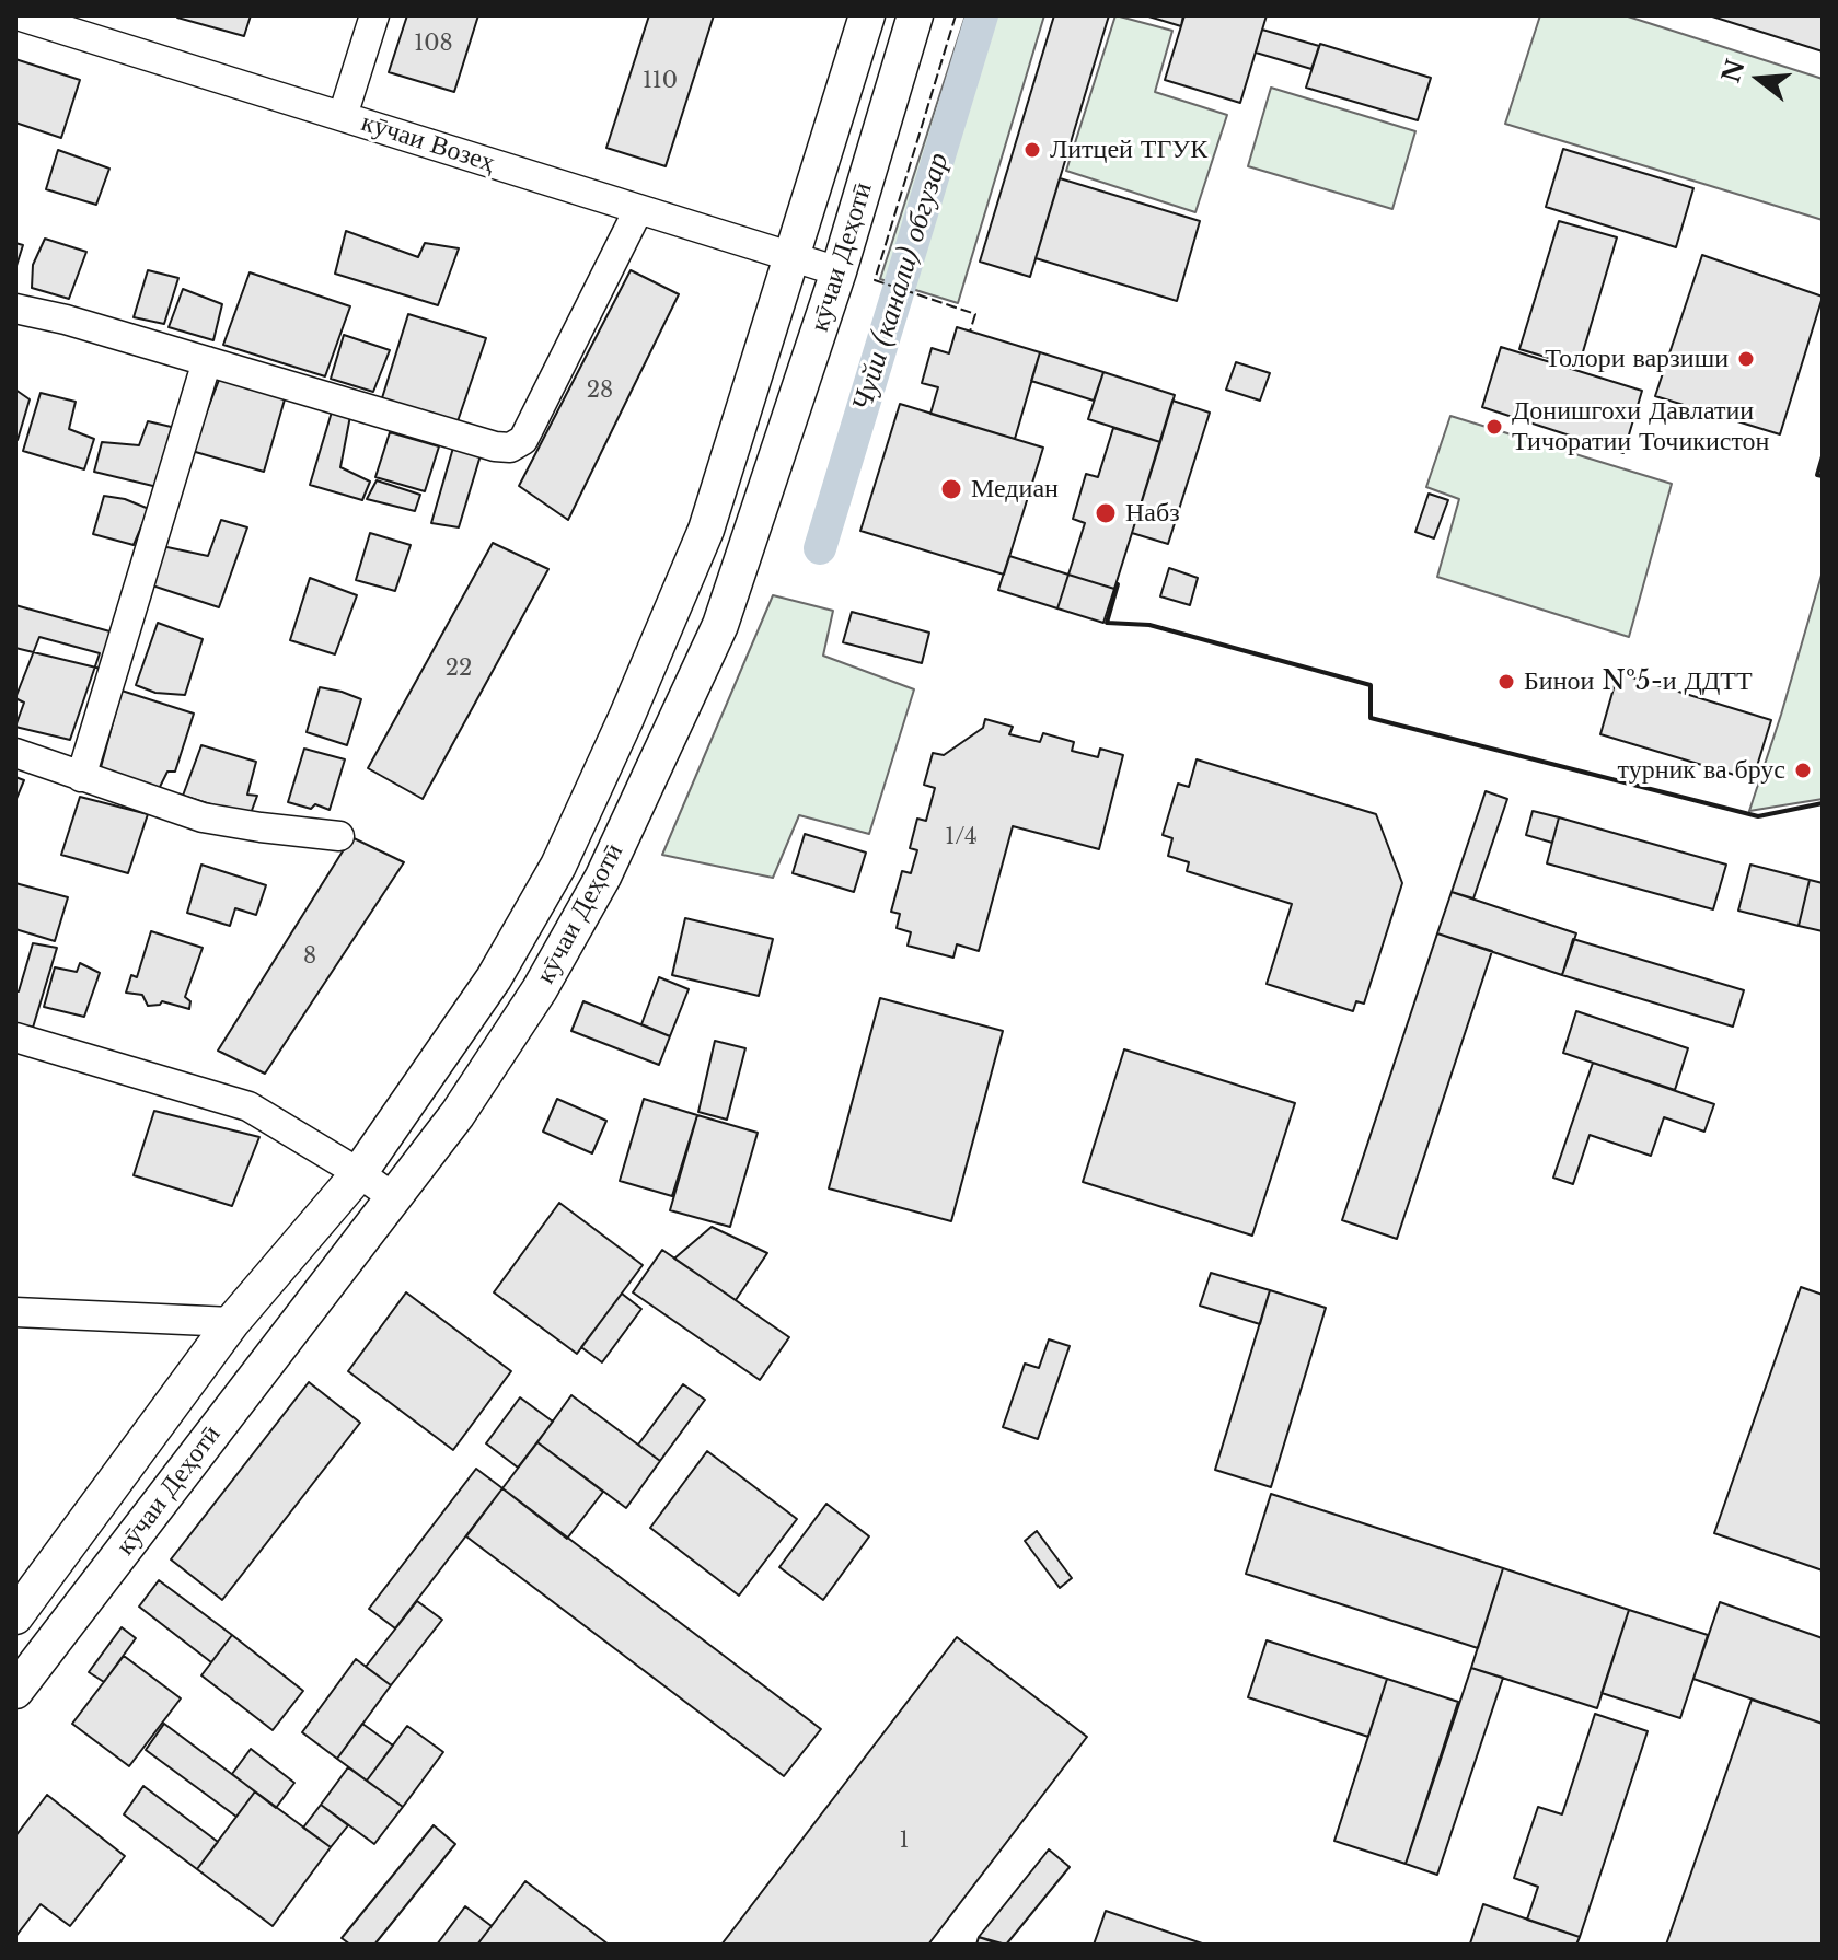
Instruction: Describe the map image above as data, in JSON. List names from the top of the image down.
{
  "streets": {
    "street": ["кӯчаи Возеҳ", "кӯчаи Деҳотӣ"]
  },
  "crossings": [
    ["кӯчаи Возеҳ", "кӯчаи Деҳотӣ"]
  ],
  "water": ["Чуйи (канали) обгузар"],
  "places": [
    "Литцей ТГУК",
    "Толори варзиши",
    "Донишгохи Давлатии Тичоратии Точикистон",
    "Медиан",
    "Набз",
    "Бинои №5-и ДДТТ",
    "турник ва брус"
  ],
  "house_numbers": [
    "108",
    "110",
    "28",
    "22",
    "1/4",
    "8",
    "1"
  ],
  "north": "left"
}
